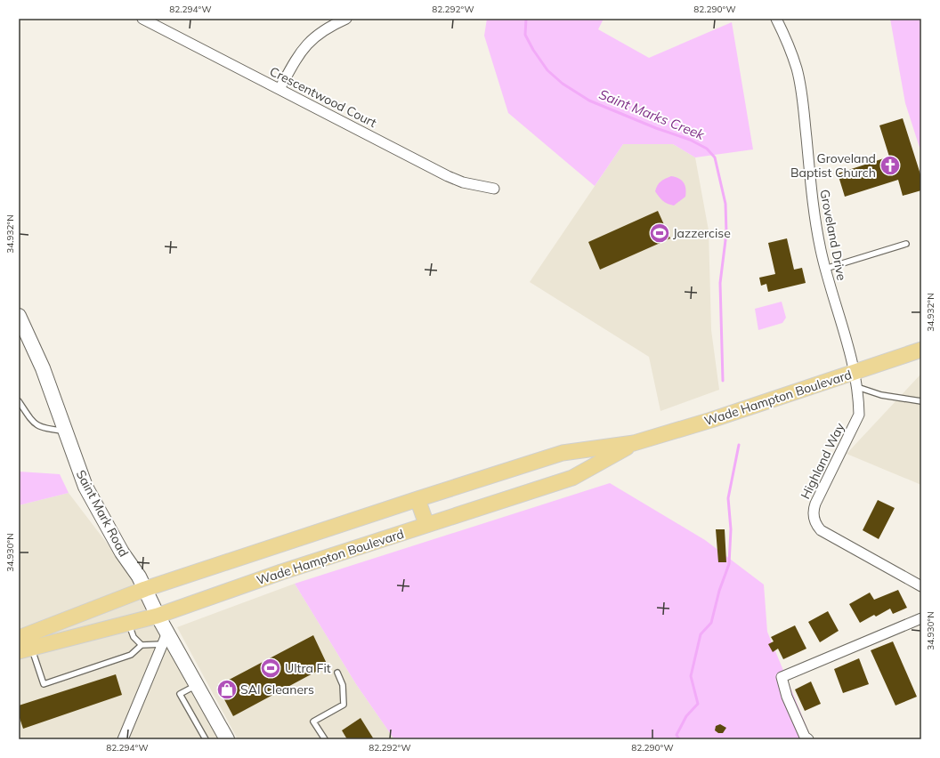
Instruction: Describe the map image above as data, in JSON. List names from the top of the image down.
{
  "streets": {
    "main road": ["Wade Hampton Boulevard"],
    "street": [
      "Crescentwood Court",
      "Groveland Drive",
      "Highland Way",
      "Saint Mark Road"
    ]
  },
  "crossings": [
    ["Groveland Drive", "Wade Hampton Boulevard"],
    ["Groveland Drive", "Highland Way"],
    ["Wade Hampton Boulevard", "Highland Way"],
    ["Wade Hampton Boulevard", "Saint Mark Road"]
  ],
  "water": ["Saint Marks Creek"],
  "places": {
    "church": ["Groveland Baptist Church"],
    "sports": ["Jazzercise", "Ultra Fit"],
    "shop": ["SAI Cleaners"]
  },
  "coordinates": [
    "82.294°W",
    "82.292°W",
    "82.290°W",
    "34.932°N",
    "34.930°N"
  ]
}
